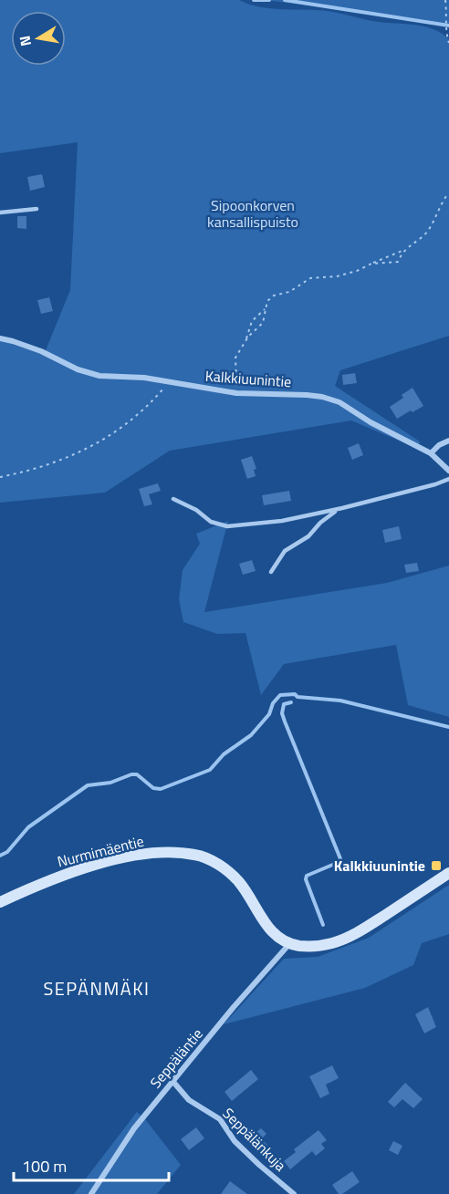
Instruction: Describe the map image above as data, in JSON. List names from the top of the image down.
{
  "streets": {
    "street": [
      "Kalkkiuunintie",
      "Nurmimäentie",
      "Seppäläntie",
      "Seppälänkuja"
    ]
  },
  "crossings": [
    ["Nurmimäentie", "Seppäläntie"],
    ["Seppäläntie", "Seppälänkuja"]
  ],
  "districts": ["SEPÄNMÄKI"],
  "parks": ["Sipoonkorven kansallispuisto"],
  "places": {
    "transit": ["Kalkkiuunintie"]
  },
  "scale_bar": "100 m",
  "north": "left"
}
